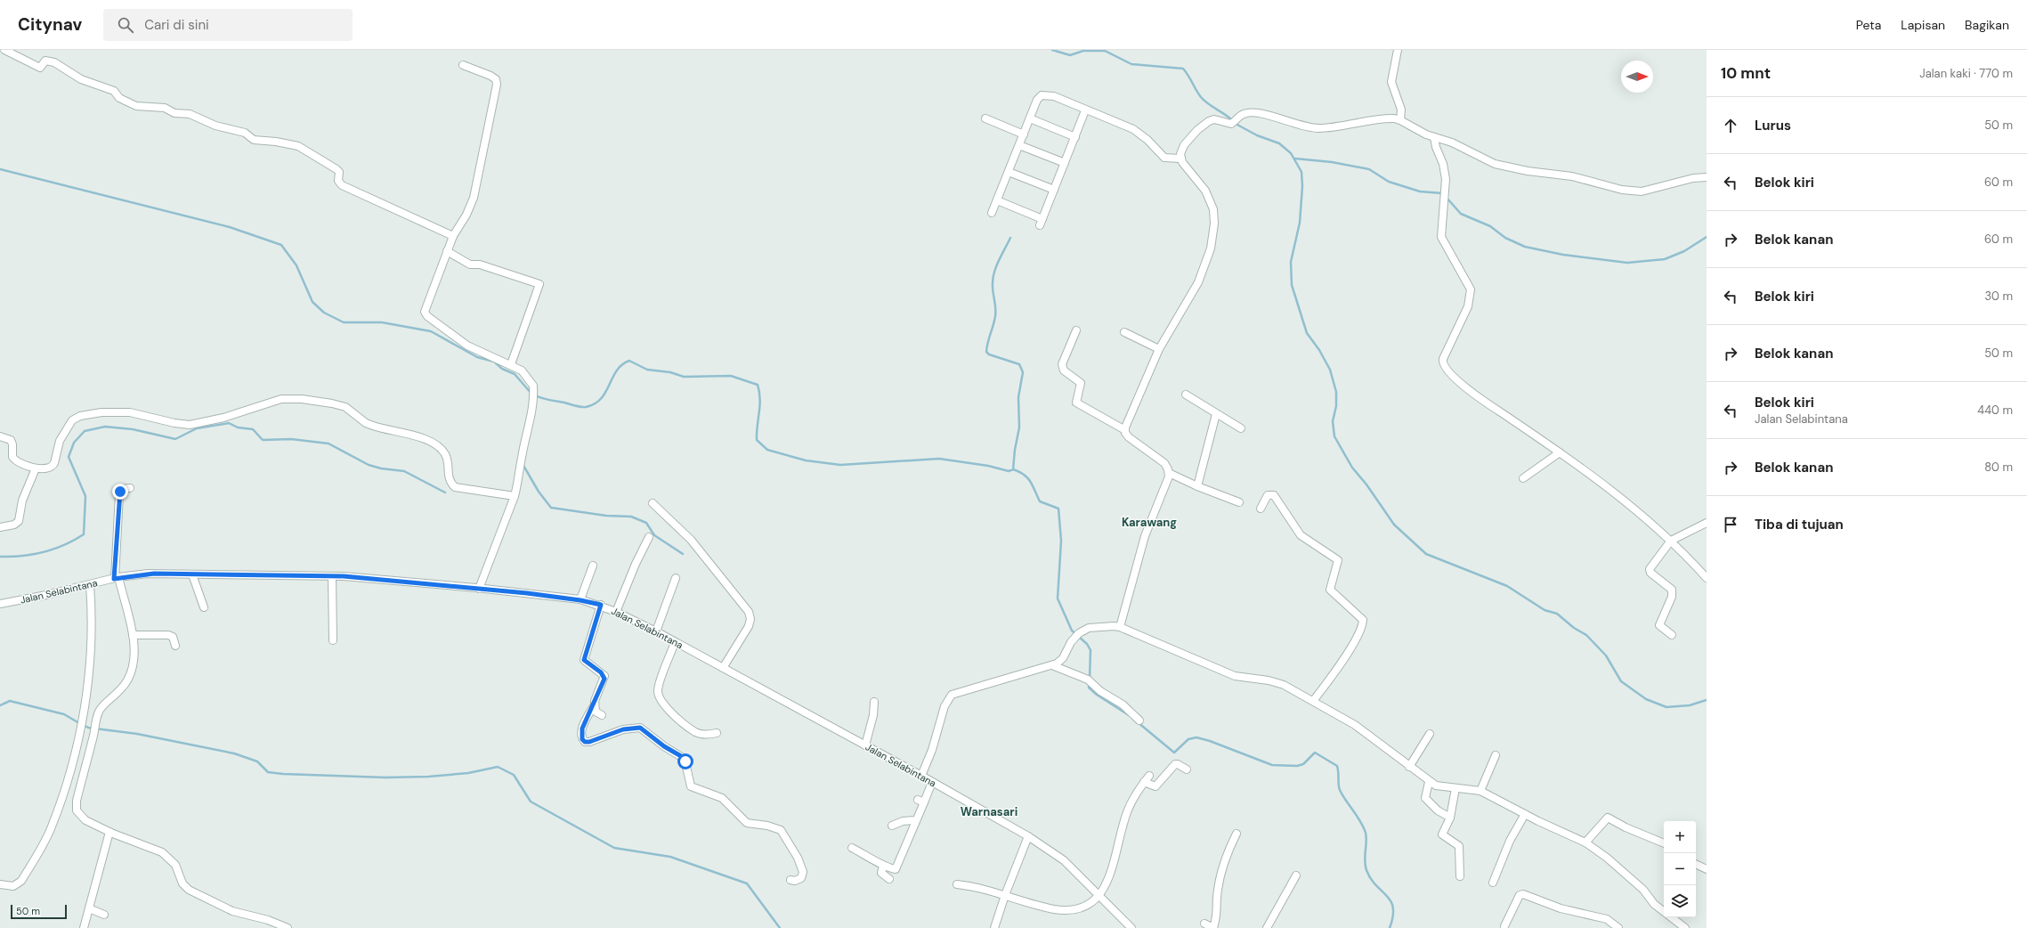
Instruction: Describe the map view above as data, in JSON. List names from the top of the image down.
{
  "streets": {
    "street": ["Jalan Selabintana"]
  },
  "districts": ["Karawang", "Warnasari"],
  "scale_bar": "50 m",
  "north": "right",
  "page": {
    "header": "Citynav",
    "search": "Cari di sini",
    "nav": ["Peta", "Lapisan", "Bagikan"],
    "heading": ["10 mnt", "Jalan kaki · 770 m"],
    "list": [
      ["Lurus", "50 m"],
      ["Belok kiri", "60 m"],
      ["Belok kanan", "60 m"],
      ["Belok kiri", "30 m"],
      ["Belok kanan", "50 m"],
      ["Belok kiri", "Jalan Selabintana", "440 m"],
      ["Belok kanan", "80 m"],
      "Tiba di tujuan"
    ],
    "map_buttons": ["+", "−"],
    "scale": "50 m"
  }
}
